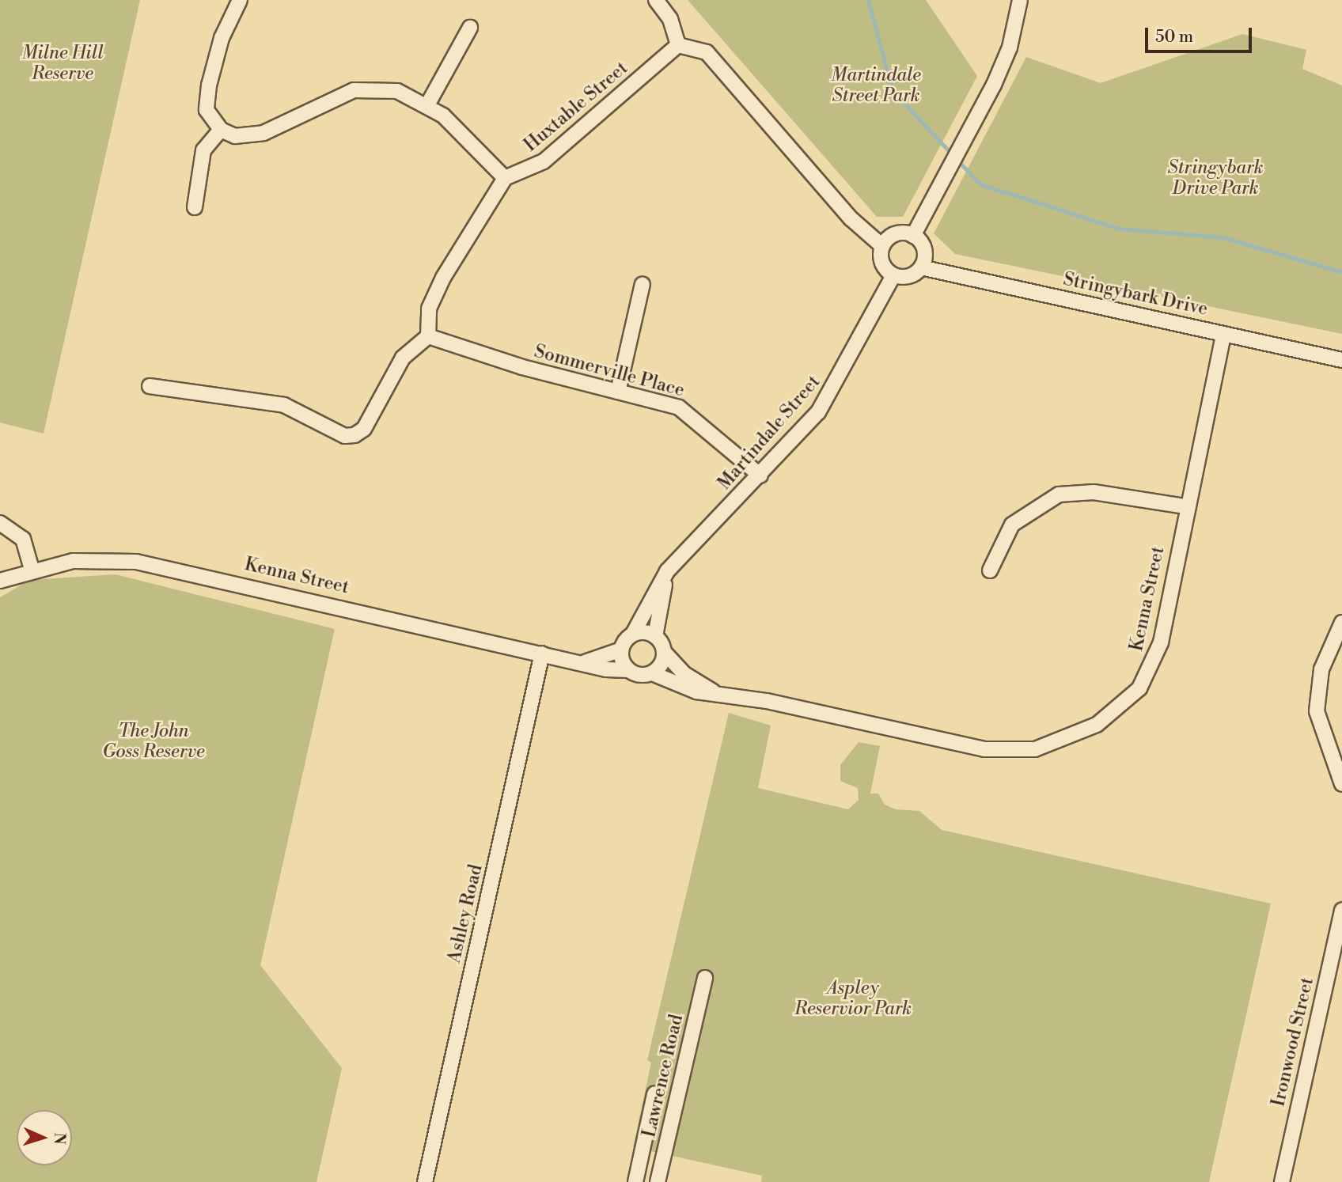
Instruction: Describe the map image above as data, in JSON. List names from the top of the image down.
{
  "streets": {
    "street": [
      "Huxtable Street",
      "Stringybark Drive",
      "Sommerville Place",
      "Martindale Street",
      "Kenna Street",
      "Ashley Road",
      "Ironwood Street",
      "Lawrence Road"
    ]
  },
  "crossings": [
    ["Stringybark Drive", "Martindale Street"],
    ["Stringybark Drive", "Kenna Street"],
    ["Sommerville Place", "Martindale Street"],
    ["Martindale Street", "Kenna Street"],
    ["Kenna Street", "Ashley Road"]
  ],
  "parks": [
    "Milne Hill Reserve",
    "Martindale Street Park",
    "Stringybark Drive Park",
    "The John Goss Reserve",
    "Aspley Reservior Park"
  ],
  "scale_bar": "50 m",
  "north": "right"
}
